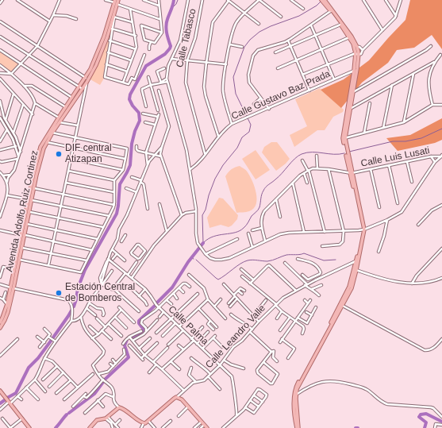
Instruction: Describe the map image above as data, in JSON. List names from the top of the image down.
{
  "streets": {
    "main road": ["Avenida Adolfo Ruiz Cortinez"],
    "street": [
      "Calle Tabasco",
      "Calle Gustavo Baz Prada",
      "Calle Luis Lusati",
      "Calle Palma",
      "Calle Leandro Valle"
    ]
  },
  "crossings": [
    ["Calle Tabasco", "Calle Gustavo Baz Prada"],
    ["Calle Palma", "Calle Leandro Valle"]
  ],
  "places": ["DIF central Atizapan", "Estación Central de Bomberos"]
}
